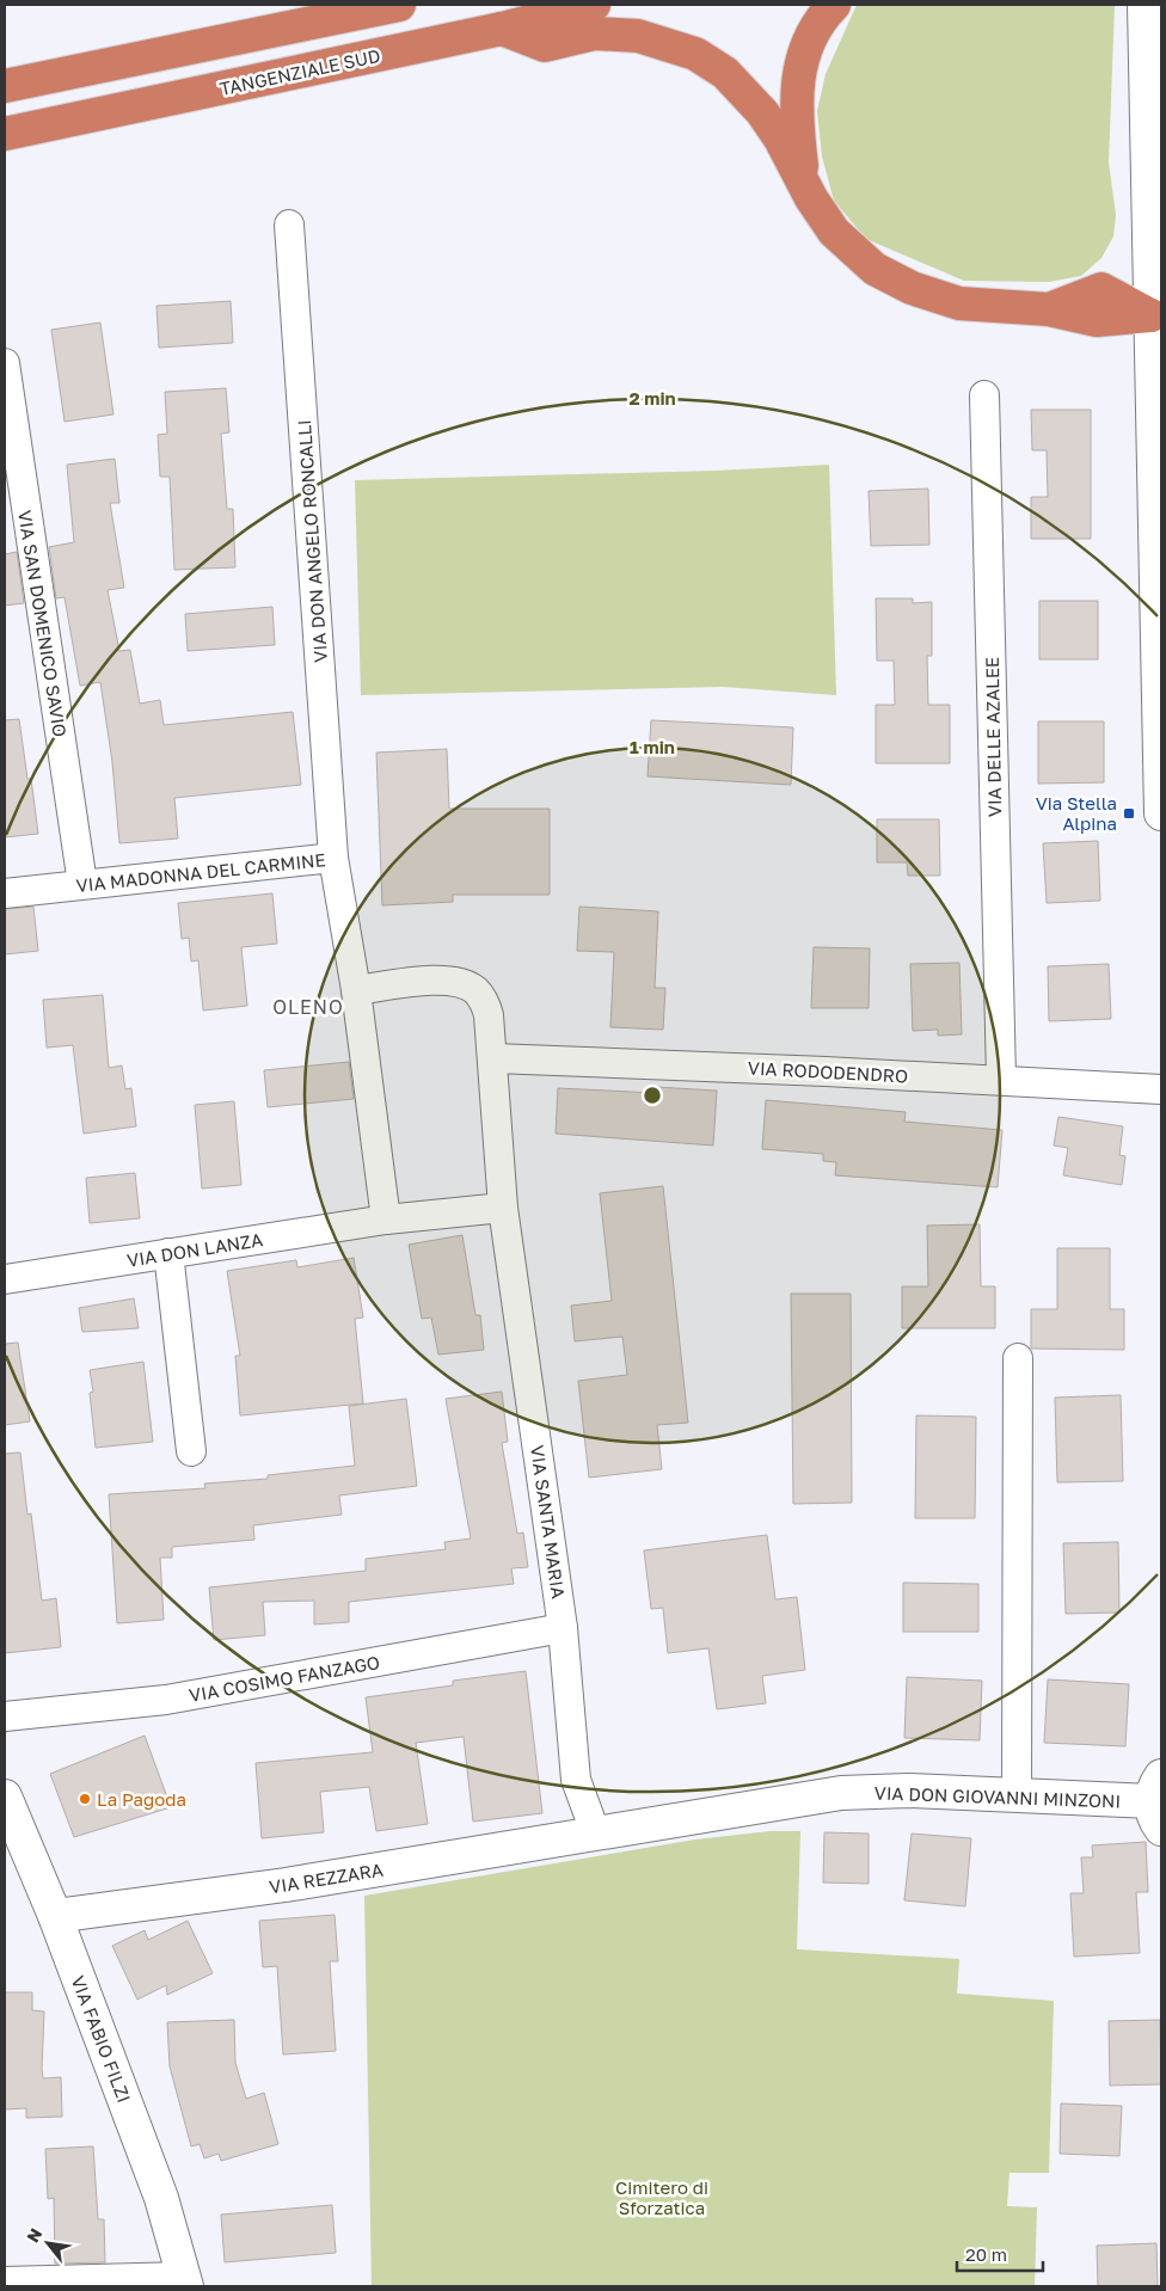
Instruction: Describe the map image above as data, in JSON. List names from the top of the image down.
{
  "streets": {
    "highway": ["TANGENZIALE SUD"],
    "street": [
      "VIA DON ANGELO RONCALLI",
      "VIA SAN DOMENICO SAVIO",
      "VIA DELLE AZALEE",
      "VIA MADONNA DEL CARMINE",
      "VIA RODODENDRO",
      "VIA DON LANZA",
      "VIA SANTA MARIA",
      "VIA COSIMO FANZAGO",
      "VIA DON GIOVANNI MINZONI",
      "VIA REZZARA",
      "VIA FABIO FILZI"
    ]
  },
  "crossings": [
    ["VIA DON ANGELO RONCALLI", "VIA MADONNA DEL CARMINE"],
    ["VIA SAN DOMENICO SAVIO", "VIA MADONNA DEL CARMINE"],
    ["VIA DELLE AZALEE", "VIA RODODENDRO"],
    ["VIA MADONNA DEL CARMINE", "VIA DON LANZA"],
    ["VIA MADONNA DEL CARMINE", "VIA SANTA MARIA"],
    ["VIA RODODENDRO", "VIA SANTA MARIA"],
    ["VIA DON LANZA", "VIA SANTA MARIA"],
    ["VIA SANTA MARIA", "VIA COSIMO FANZAGO"],
    ["VIA SANTA MARIA", "VIA DON GIOVANNI MINZONI"],
    ["VIA SANTA MARIA", "VIA REZZARA"],
    ["VIA DON GIOVANNI MINZONI", "VIA REZZARA"],
    ["VIA REZZARA", "VIA FABIO FILZI"]
  ],
  "districts": ["OLENO"],
  "parks": ["Cimitero di Sforzatica"],
  "places": {
    "transit": ["Via Stella Alpina"],
    "other": ["La Pagoda"]
  },
  "scale_bar": "20 m",
  "north": "top left",
  "rings": ["2 min", "1 min"]
}
